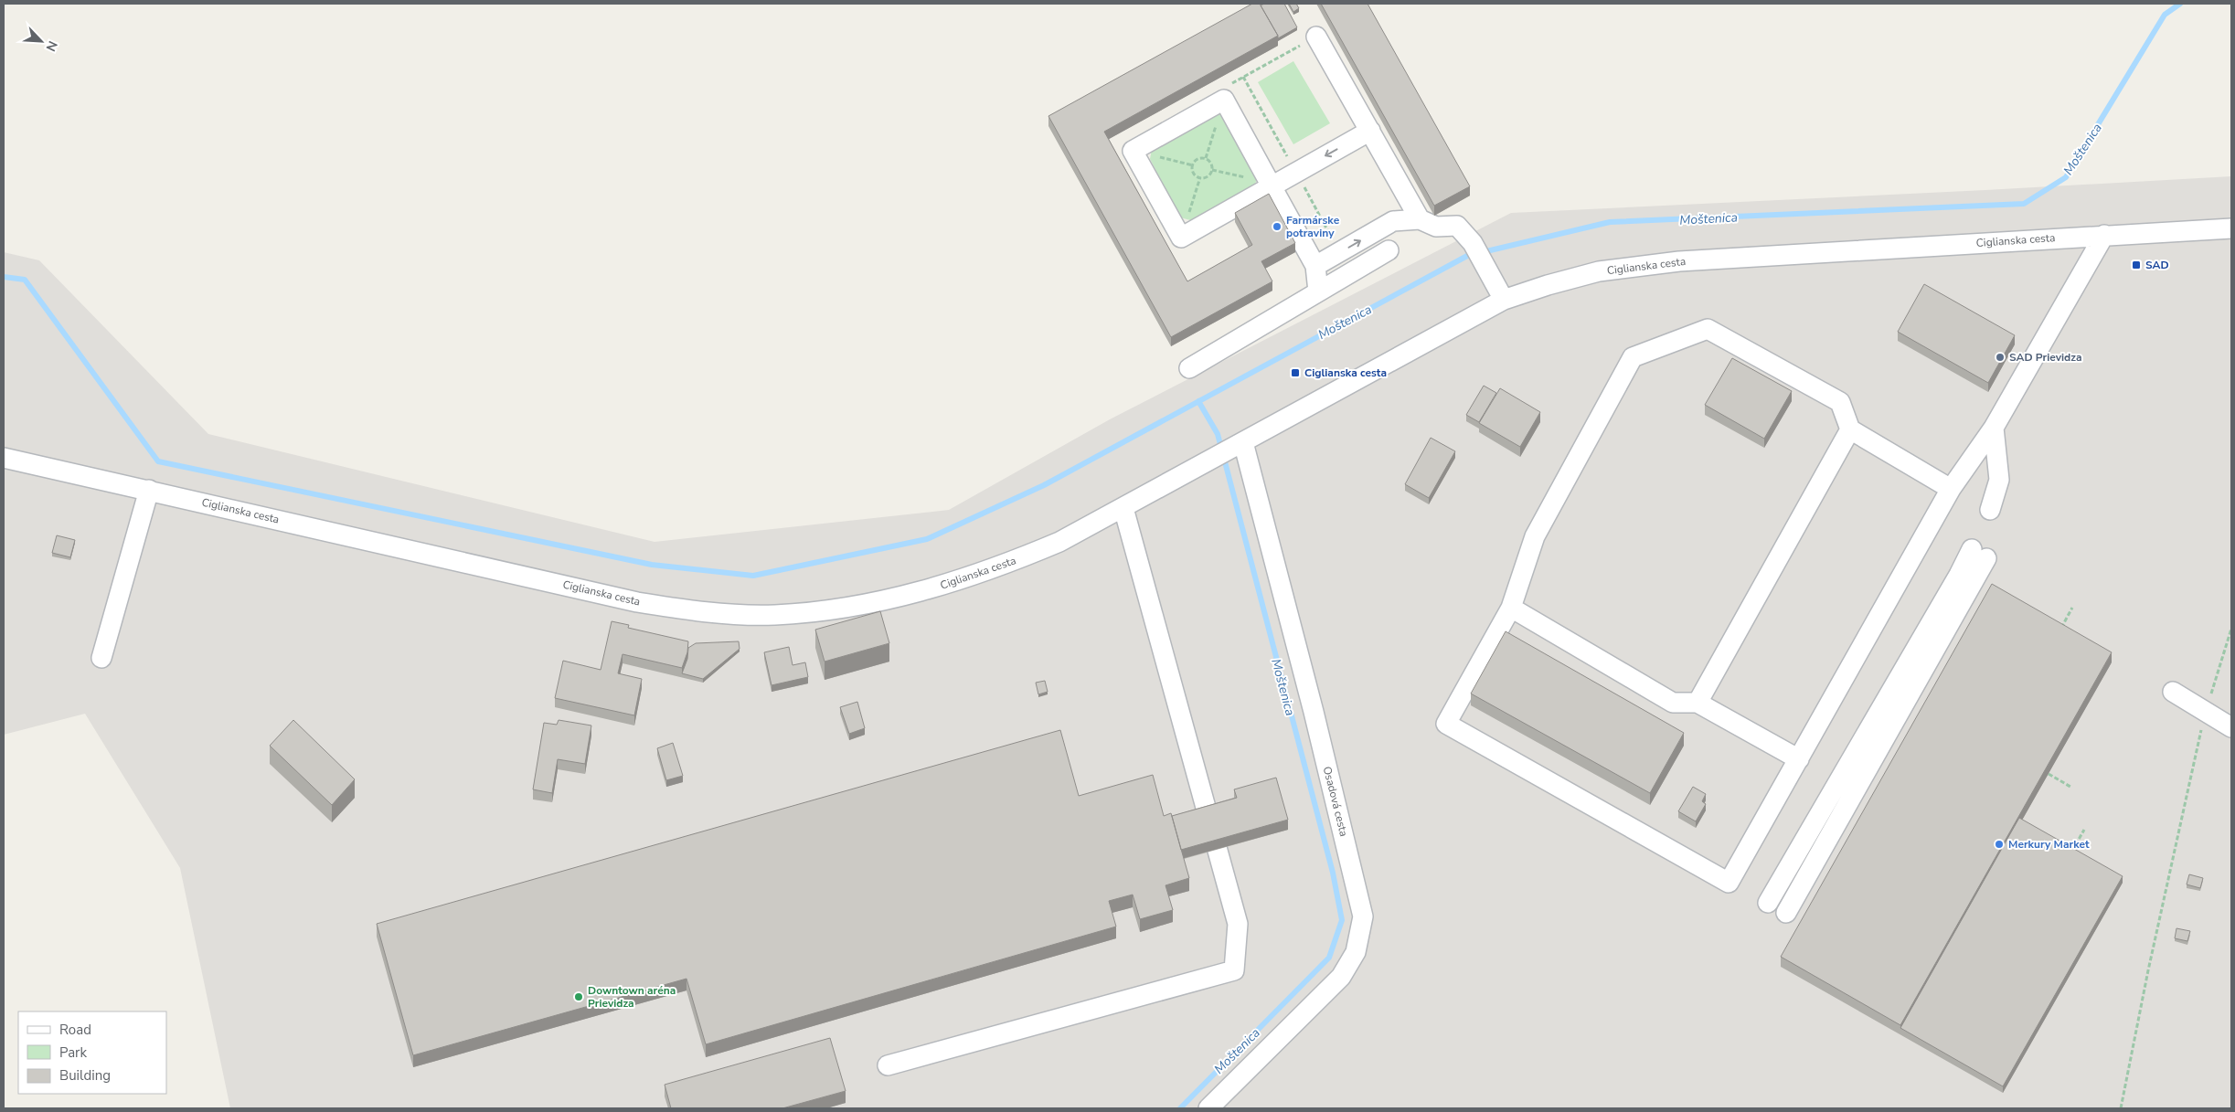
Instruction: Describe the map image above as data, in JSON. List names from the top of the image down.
{
  "streets": {
    "street": ["Ciglianska cesta", "Osadová cesta"]
  },
  "crossings": [
    ["Ciglianska cesta", "Osadová cesta"]
  ],
  "water": ["Moštenica"],
  "places": {
    "other": [
      "Farmárske potraviny",
      "SAD Prievidza",
      "Merkury Market",
      "Downtown aréna Prievidza"
    ],
    "transit": ["SAD", "Ciglianska cesta"]
  },
  "legend": ["Road", "Park", "Building"],
  "north": "bottom right"
}
